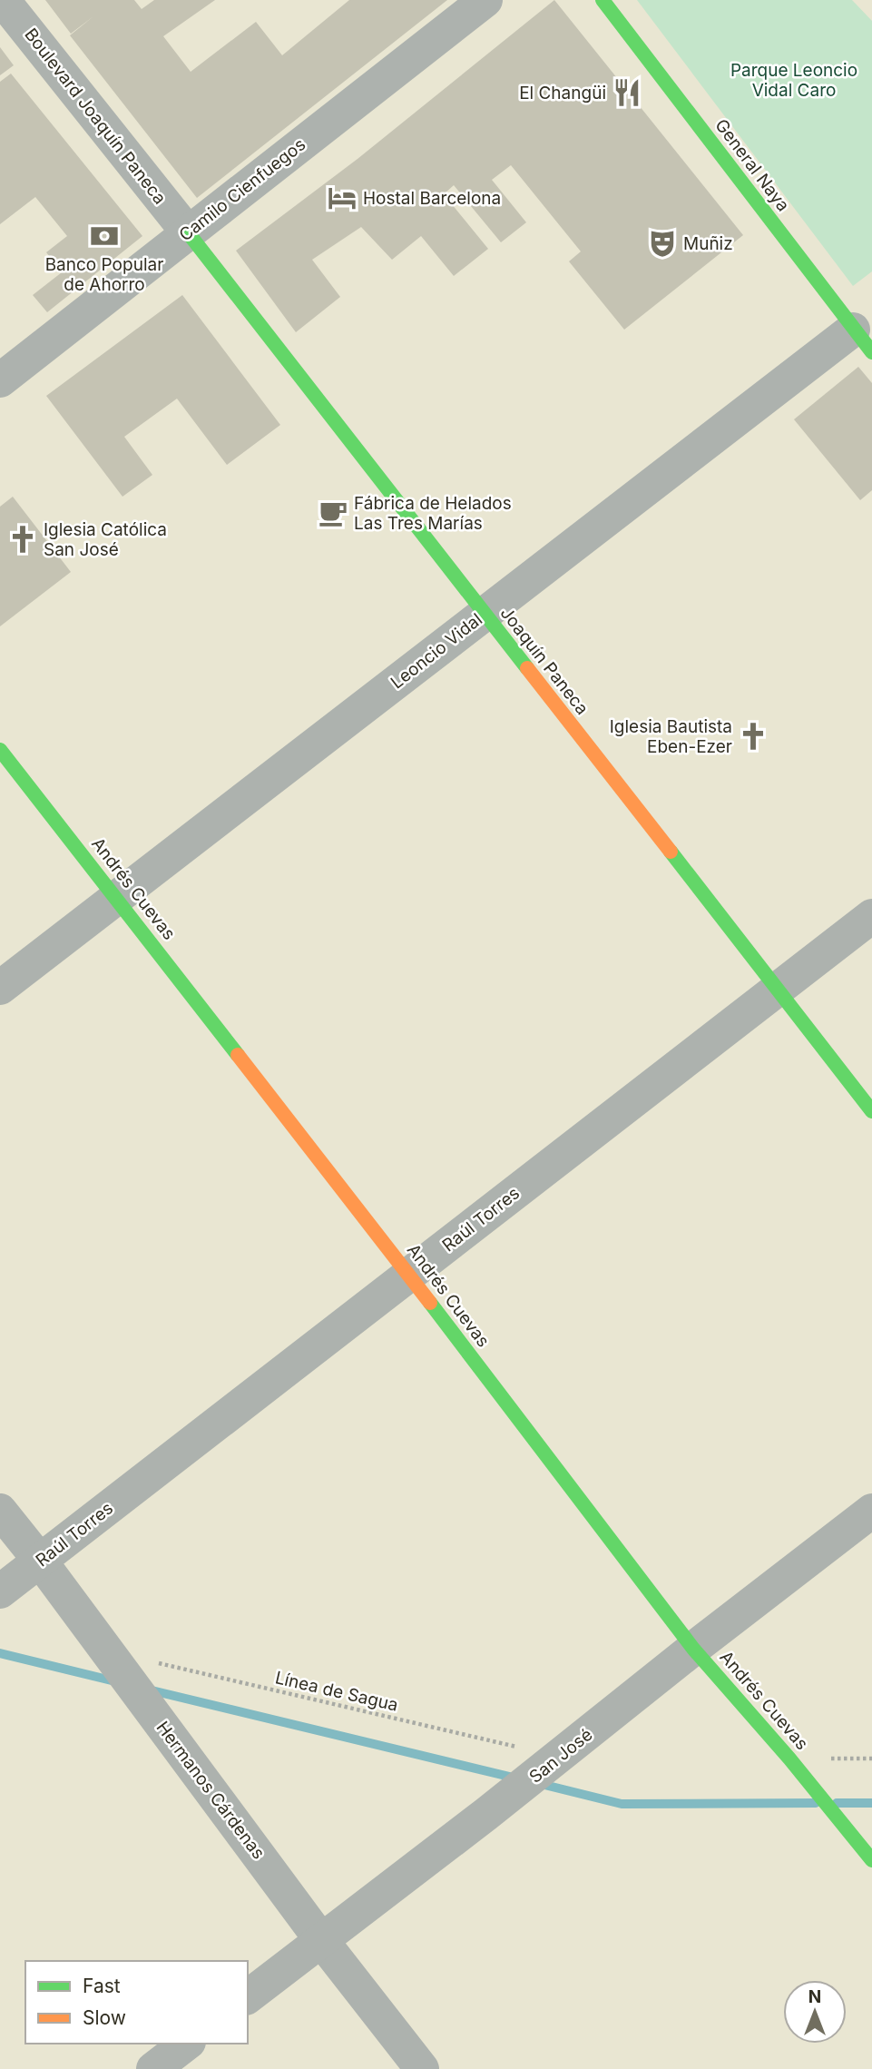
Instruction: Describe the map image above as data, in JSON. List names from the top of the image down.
{
  "streets": {
    "street": [
      "Boulevard Joaquín Paneca",
      "General Naya",
      "Camilo Cienfuegos",
      "Leoncio Vidal",
      "Joaquín Paneca",
      "Andrés Cuevas",
      "Raúl Torres",
      "San José",
      "Hermanos Cárdenas"
    ],
    "path": ["Línea de Sagua"]
  },
  "crossings": [
    ["Boulevard Joaquín Paneca", "Camilo Cienfuegos"],
    ["Boulevard Joaquín Paneca", "Joaquín Paneca"],
    ["General Naya", "Leoncio Vidal"],
    ["Camilo Cienfuegos", "Joaquín Paneca"],
    ["Leoncio Vidal", "Joaquín Paneca"],
    ["Leoncio Vidal", "Andrés Cuevas"],
    ["Joaquín Paneca", "Raúl Torres"],
    ["Andrés Cuevas", "Raúl Torres"],
    ["Andrés Cuevas", "San José"],
    ["Raúl Torres", "Hermanos Cárdenas"],
    ["Línea de Sagua", "San José"],
    ["San José", "Hermanos Cárdenas"]
  ],
  "parks": ["Parque Leoncio Vidal Caro"],
  "places": {
    "restaurant": ["El Changüi"],
    "hotel": ["Hostal Barcelona"],
    "bank": ["Banco Popular de Ahorro"],
    "theatre": ["Muñiz"],
    "cafe": ["Fábrica de Helados Las Tres Marías"],
    "church": ["Iglesia Católica San José", "Iglesia Bautista Eben-Ezer"]
  },
  "legend": ["Fast", "Slow"],
  "north": "top"
}
